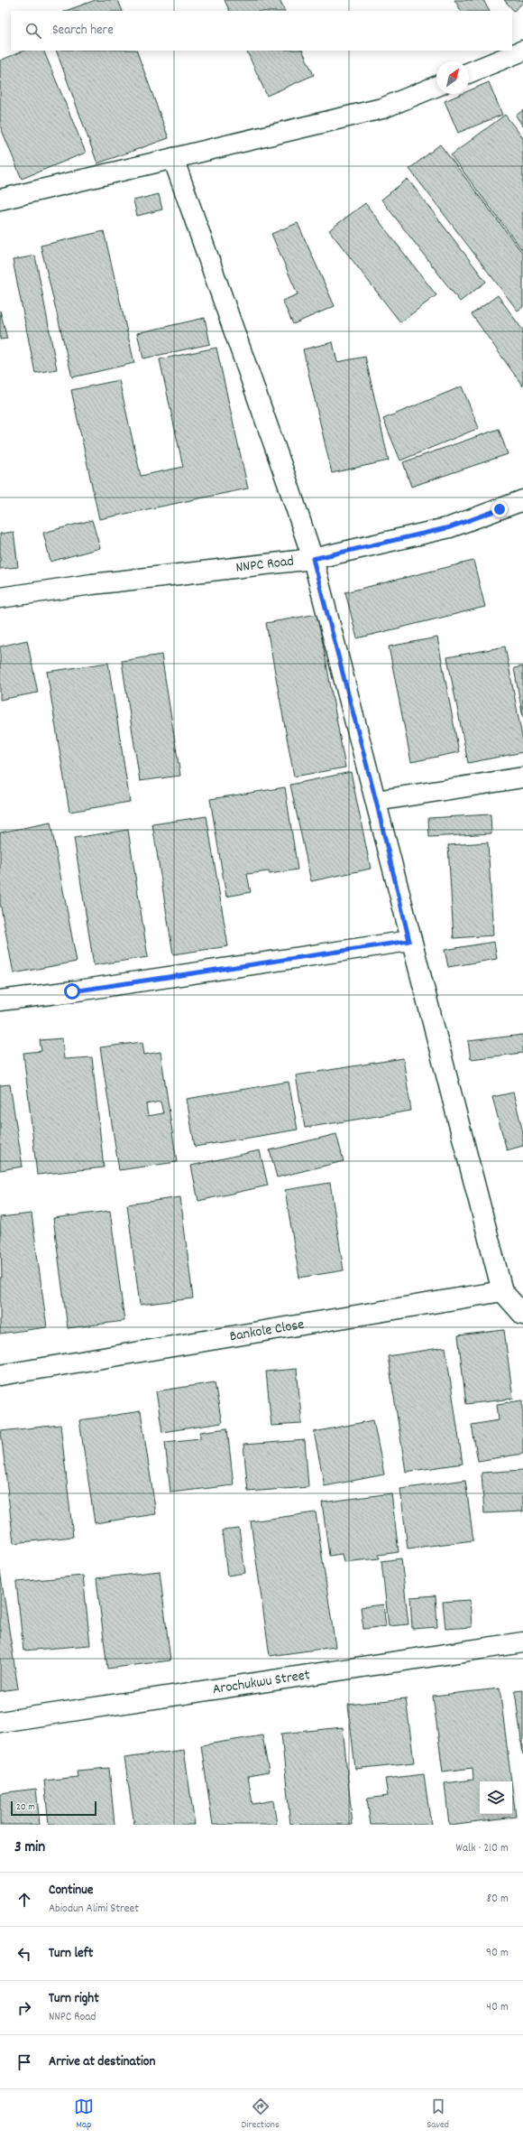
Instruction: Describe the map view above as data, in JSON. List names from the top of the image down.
{
  "streets": {
    "street": ["NNPC Road", "Bankole Close", "Arochukwu Street"]
  },
  "scale_bar": "20 m",
  "north": "top right",
  "page": {
    "search": "Search here",
    "scale": "20 m",
    "heading": ["3 min", "Walk · 210 m"],
    "list": [
      ["Continue", "Abiodun Alimi Street", "80 m"],
      ["Turn left", "90 m"],
      ["Turn right", "NNPC Road", "40 m"],
      "Arrive at destination"
    ],
    "nav": ["Map", "Directions", "Saved"]
  }
}
